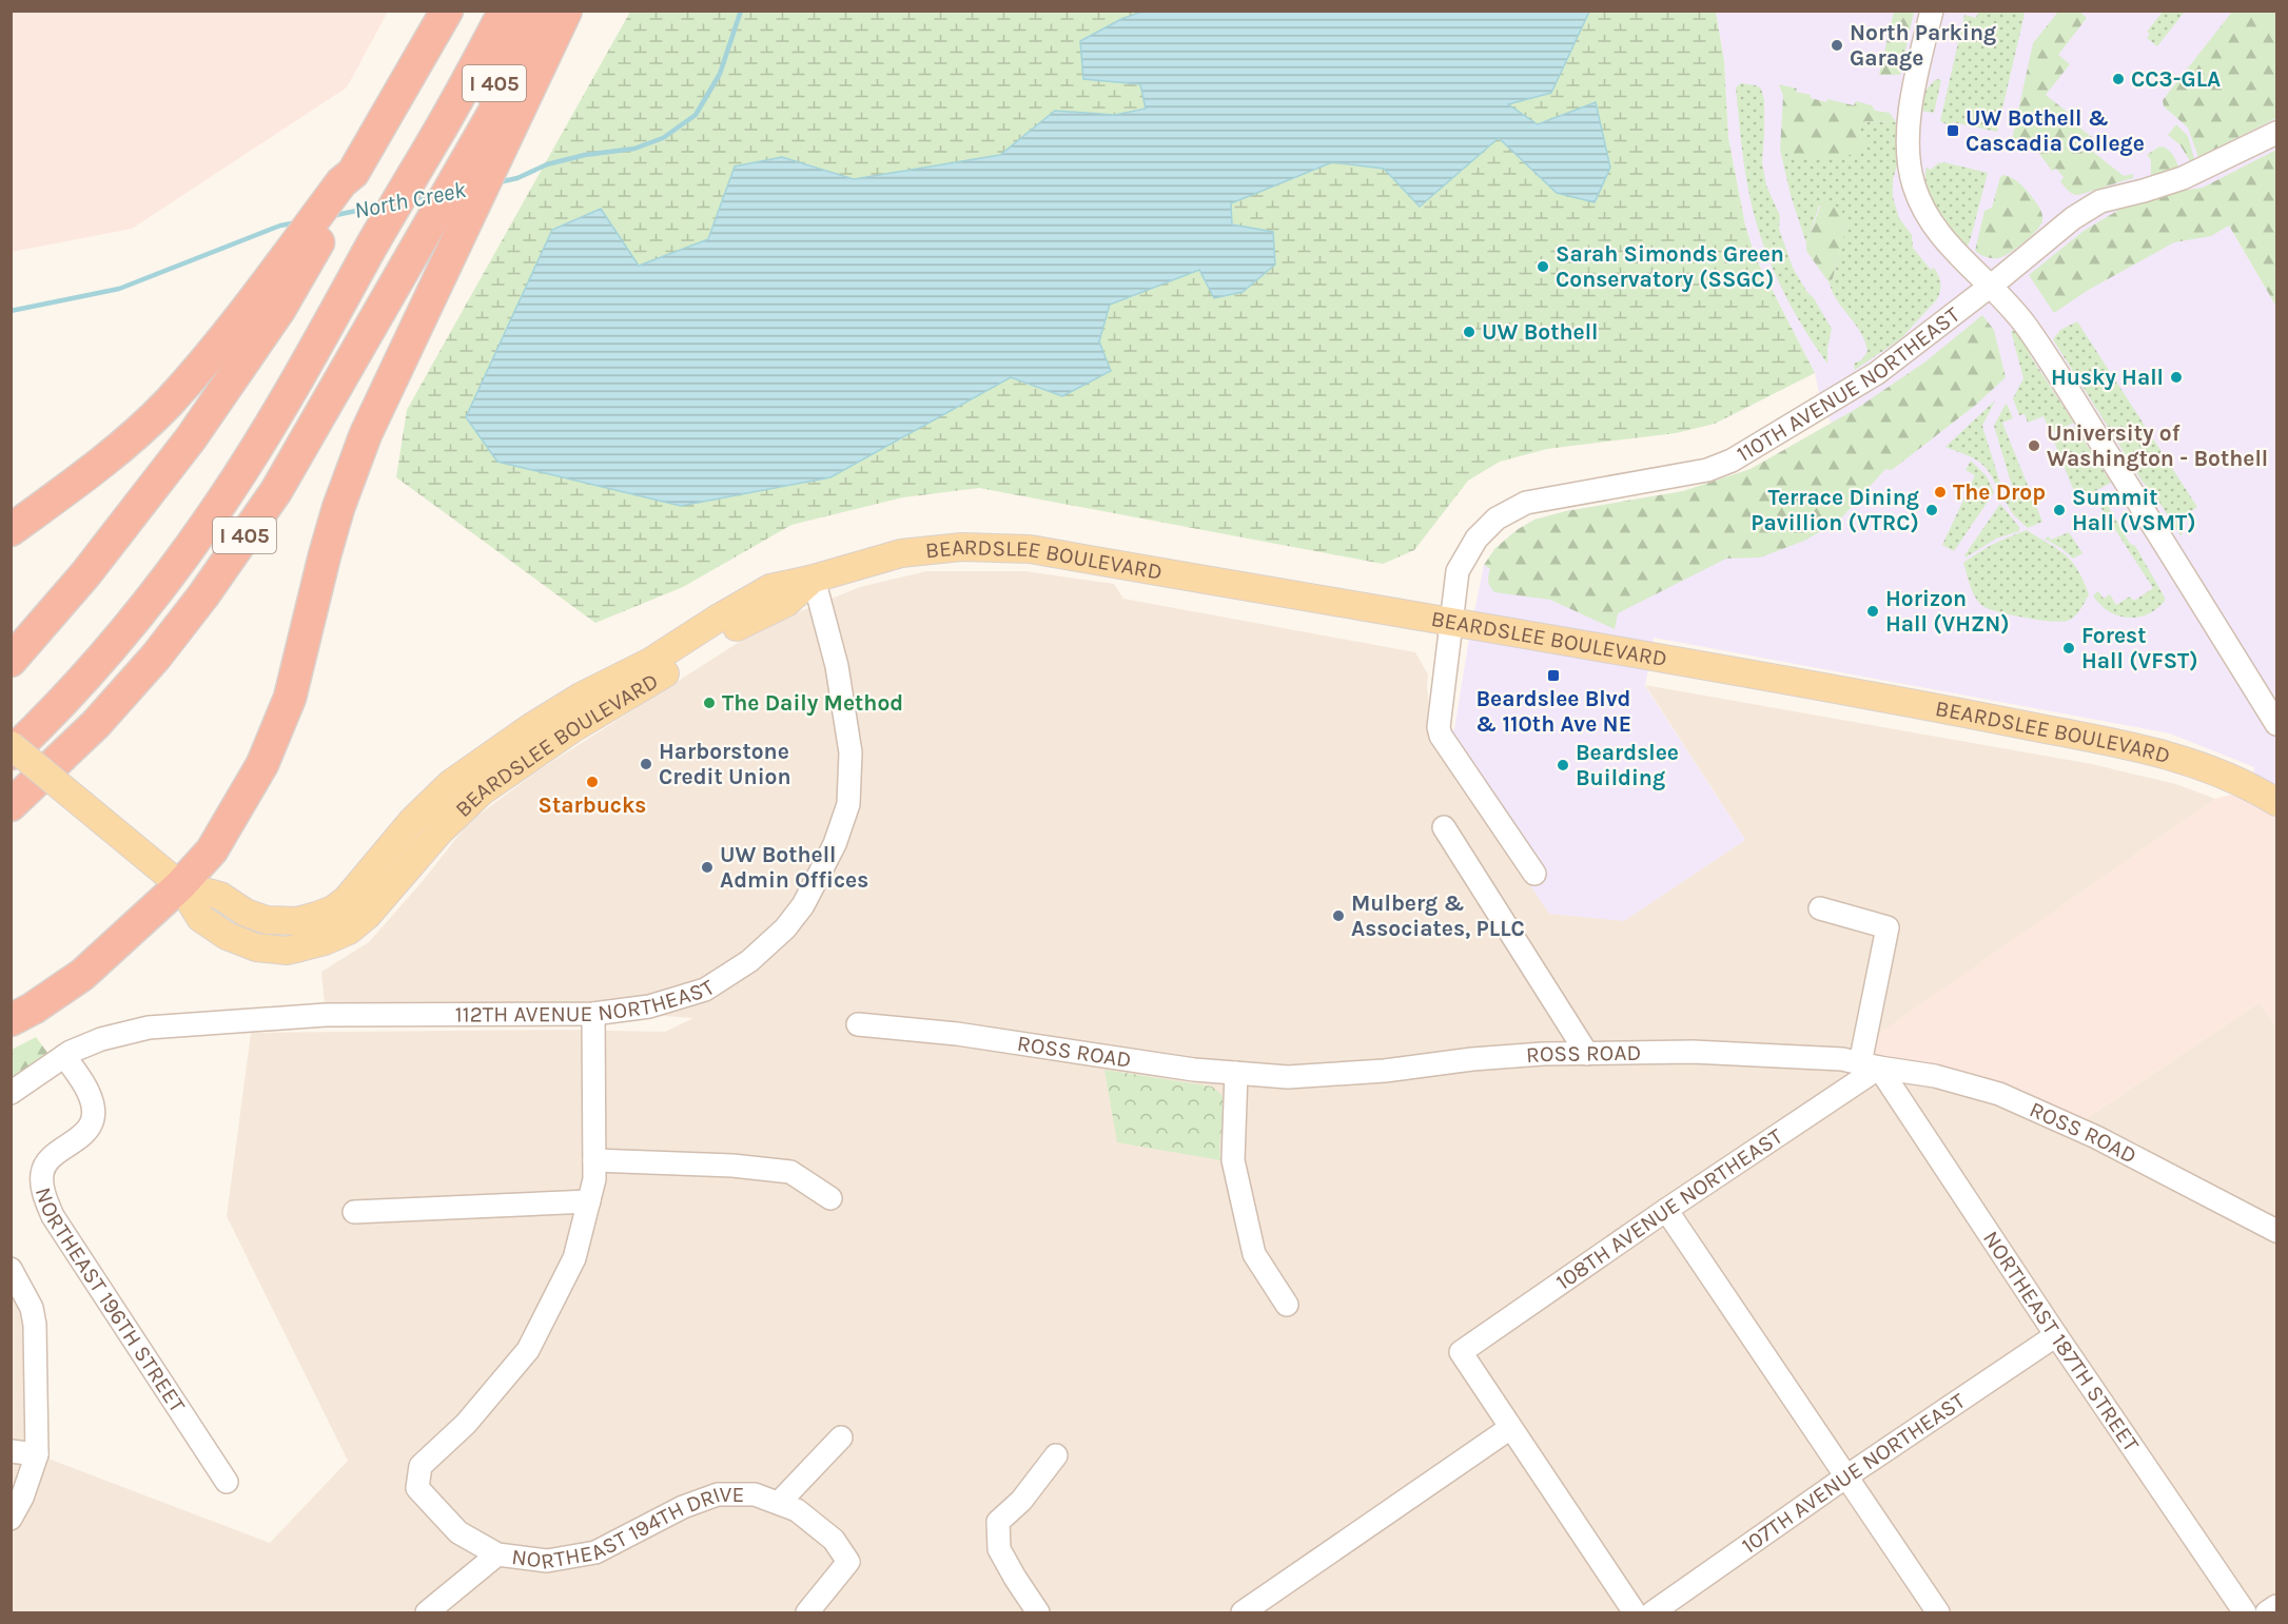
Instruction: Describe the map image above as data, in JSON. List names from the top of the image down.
{
  "streets": {
    "highway": ["I 405"],
    "main road": ["BEARDSLEE BOULEVARD"],
    "street": [
      "110TH AVENUE NORTHEAST",
      "112TH AVENUE NORTHEAST",
      "ROSS ROAD",
      "108TH AVENUE NORTHEAST",
      "NORTHEAST 196TH STREET",
      "NORTHEAST 187TH STREET",
      "107TH AVENUE NORTHEAST",
      "NORTHEAST 194TH DRIVE"
    ]
  },
  "crossings": [
    ["110TH AVENUE NORTHEAST", "BEARDSLEE BOULEVARD"],
    ["BEARDSLEE BOULEVARD", "112TH AVENUE NORTHEAST"],
    ["112TH AVENUE NORTHEAST", "NORTHEAST 196TH STREET"],
    ["112TH AVENUE NORTHEAST", "NORTHEAST 194TH DRIVE"],
    ["ROSS ROAD", "108TH AVENUE NORTHEAST"],
    ["ROSS ROAD", "NORTHEAST 187TH STREET"],
    ["108TH AVENUE NORTHEAST", "NORTHEAST 187TH STREET"],
    ["NORTHEAST 187TH STREET", "107TH AVENUE NORTHEAST"]
  ],
  "water": ["North Creek"],
  "places": {
    "other": [
      "North Parking Garage",
      "CC3-GLA",
      "Sarah Simonds Green Conservatory (SSGC)",
      "UW Bothell",
      "Husky Hall",
      "University of Washington - Bothell",
      "The Drop",
      "Terrace Dining Pavillion (VTRC)",
      "Summit Hall (VSMT)",
      "Horizon Hall (VHZN)",
      "Forest Hall (VFST)",
      "The Daily Method",
      "Harborstone Credit Union",
      "Beardslee Building",
      "Starbucks",
      "UW Bothell Admin Offices",
      "Mulberg & Associates, PLLC"
    ],
    "transit": ["UW Bothell & Cascadia College", "Beardslee Blvd & 110th Ave NE"]
  }
}
